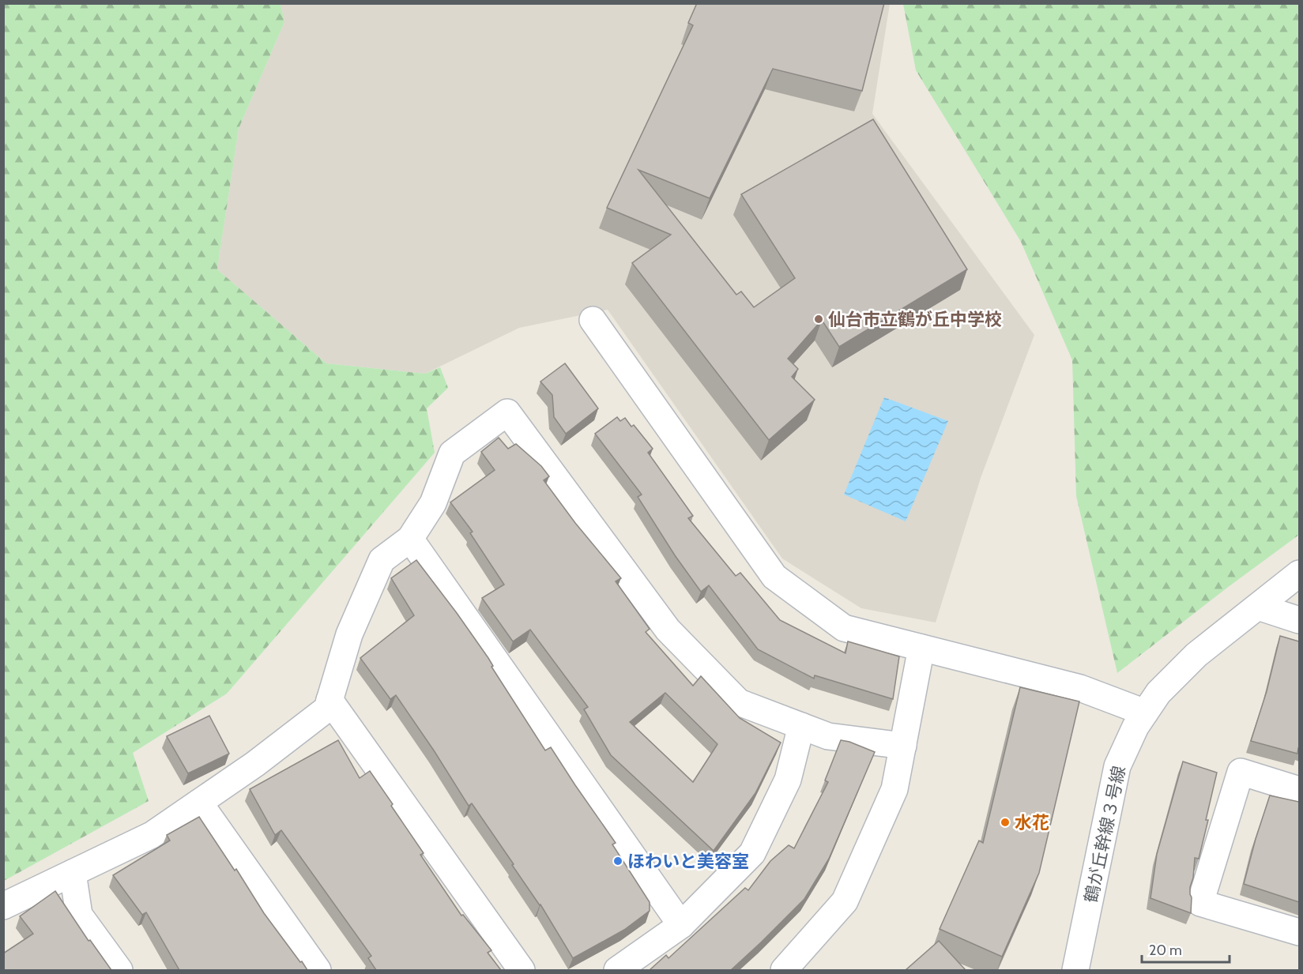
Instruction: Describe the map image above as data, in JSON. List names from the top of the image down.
{
  "streets": {
    "street": ["鶴が丘幹線３号線"]
  },
  "places": ["仙台市立鶴が丘中学校", "水花", "ほわいと美容室"],
  "scale_bar": "20 m"
}
